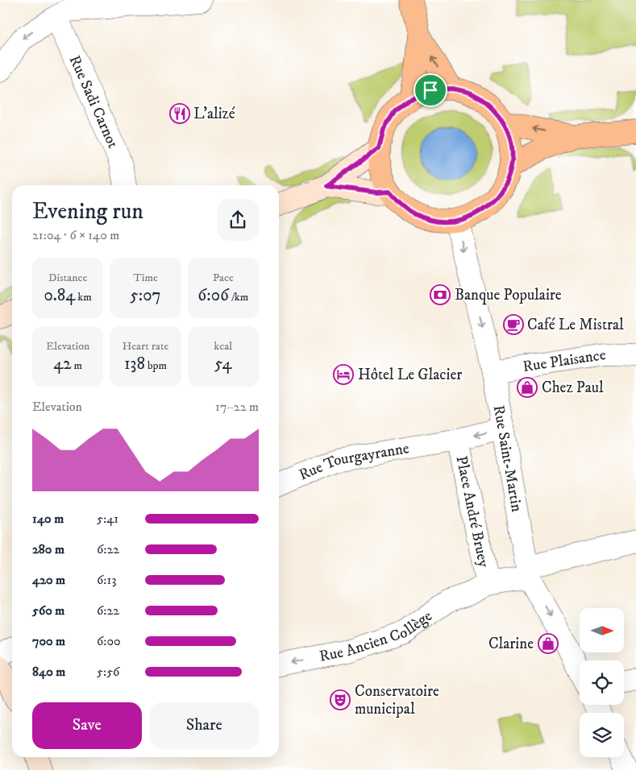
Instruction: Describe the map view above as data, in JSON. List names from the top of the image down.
{
  "streets": {
    "street": [
      "Rue Sadi Carnot",
      "Rue Plaisance",
      "Rue Saint-Martin",
      "Rue Tourgayranne",
      "Place André Bruey",
      "Rue Ancien Collège"
    ]
  },
  "crossings": [
    ["Rue Plaisance", "Rue Saint-Martin"],
    ["Rue Saint-Martin", "Place André Bruey"],
    ["Rue Tourgayranne", "Place André Bruey"],
    ["Place André Bruey", "Rue Ancien Collège"]
  ],
  "one_way": ["Rue Saint-Martin", "Rue Ancien Collège"],
  "places": {
    "restaurant": ["L'alizé"],
    "bank": ["Banque Populaire"],
    "cafe": ["Café Le Mistral"],
    "hotel": ["Hôtel Le Glacier"],
    "shop": ["Chez Paul", "Clarine"],
    "theatre": ["Conservatoire municipal"]
  },
  "north": "right",
  "page": {
    "heading": ["Evening run", "21:04 · 6 × 140 m"],
    "stats": [
      ["Distance", "0.84 km"],
      ["Time", "5:07"],
      ["Pace", "6:06 /km"],
      ["Elevation", "42 m"],
      ["Heart rate", "138 bpm"],
      ["kcal", "54"]
    ],
    "chart": ["Elevation", "17–22 m"],
    "list": [
      {
        "name": "140 m",
        "note": "5:41"
      },
      {
        "name": "280 m",
        "note": "6:22"
      },
      {
        "name": "420 m",
        "note": "6:13"
      },
      {
        "name": "560 m",
        "note": "6:22"
      },
      {
        "name": "700 m",
        "note": "6:00"
      },
      {
        "name": "840 m",
        "note": "5:56"
      }
    ],
    "buttons": ["Save", "Share"]
  }
}
